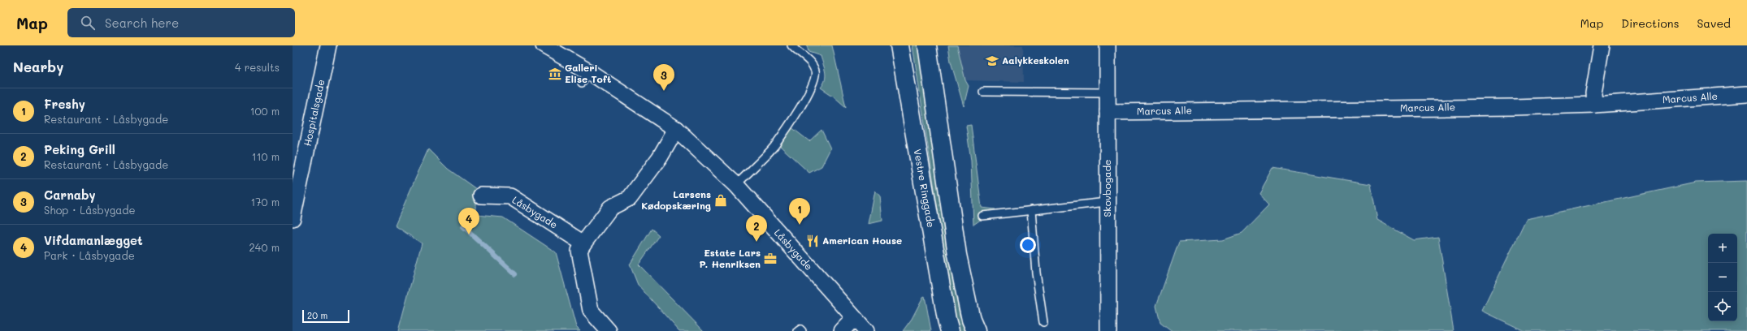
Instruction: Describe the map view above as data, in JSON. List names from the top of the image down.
{
  "streets": {
    "main road": ["Vestre Ringgade"],
    "street": [
      "Marcus Alle",
      "Hospitalsgade",
      "Skovbogade",
      "Låsbygade"
    ]
  },
  "crossings": [
    ["Marcus Alle", "Skovbogade"]
  ],
  "places": {
    "school or university": ["Aalykkeskolen"],
    "museum": ["Galleri Elise Toft"],
    "shop": ["Larsens Kødopskæring"],
    "restaurant": ["American House"],
    "office": ["Estate Lars P. Henriksen"]
  },
  "scale_bar": "20 m",
  "page": {
    "header": "Map",
    "search": "Search here",
    "nav": ["Map", "Directions", "Saved"],
    "heading": ["Nearby", "4 results"],
    "pins": [
      "3",
      "1",
      "4",
      "2"
    ],
    "list": [
      {
        "mark": "1",
        "name": "Freshy",
        "note": "Restaurant · Låsbygade",
        "value": "100 m"
      },
      {
        "mark": "2",
        "name": "Peking Grill",
        "note": "Restaurant · Låsbygade",
        "value": "110 m"
      },
      {
        "mark": "3",
        "name": "Carnaby",
        "note": "Shop · Låsbygade",
        "value": "170 m"
      },
      {
        "mark": "4",
        "name": "Vifdamanlægget",
        "note": "Park · Låsbygade",
        "value": "240 m"
      }
    ],
    "map_buttons": ["+", "−"],
    "scale": "20 m"
  }
}
